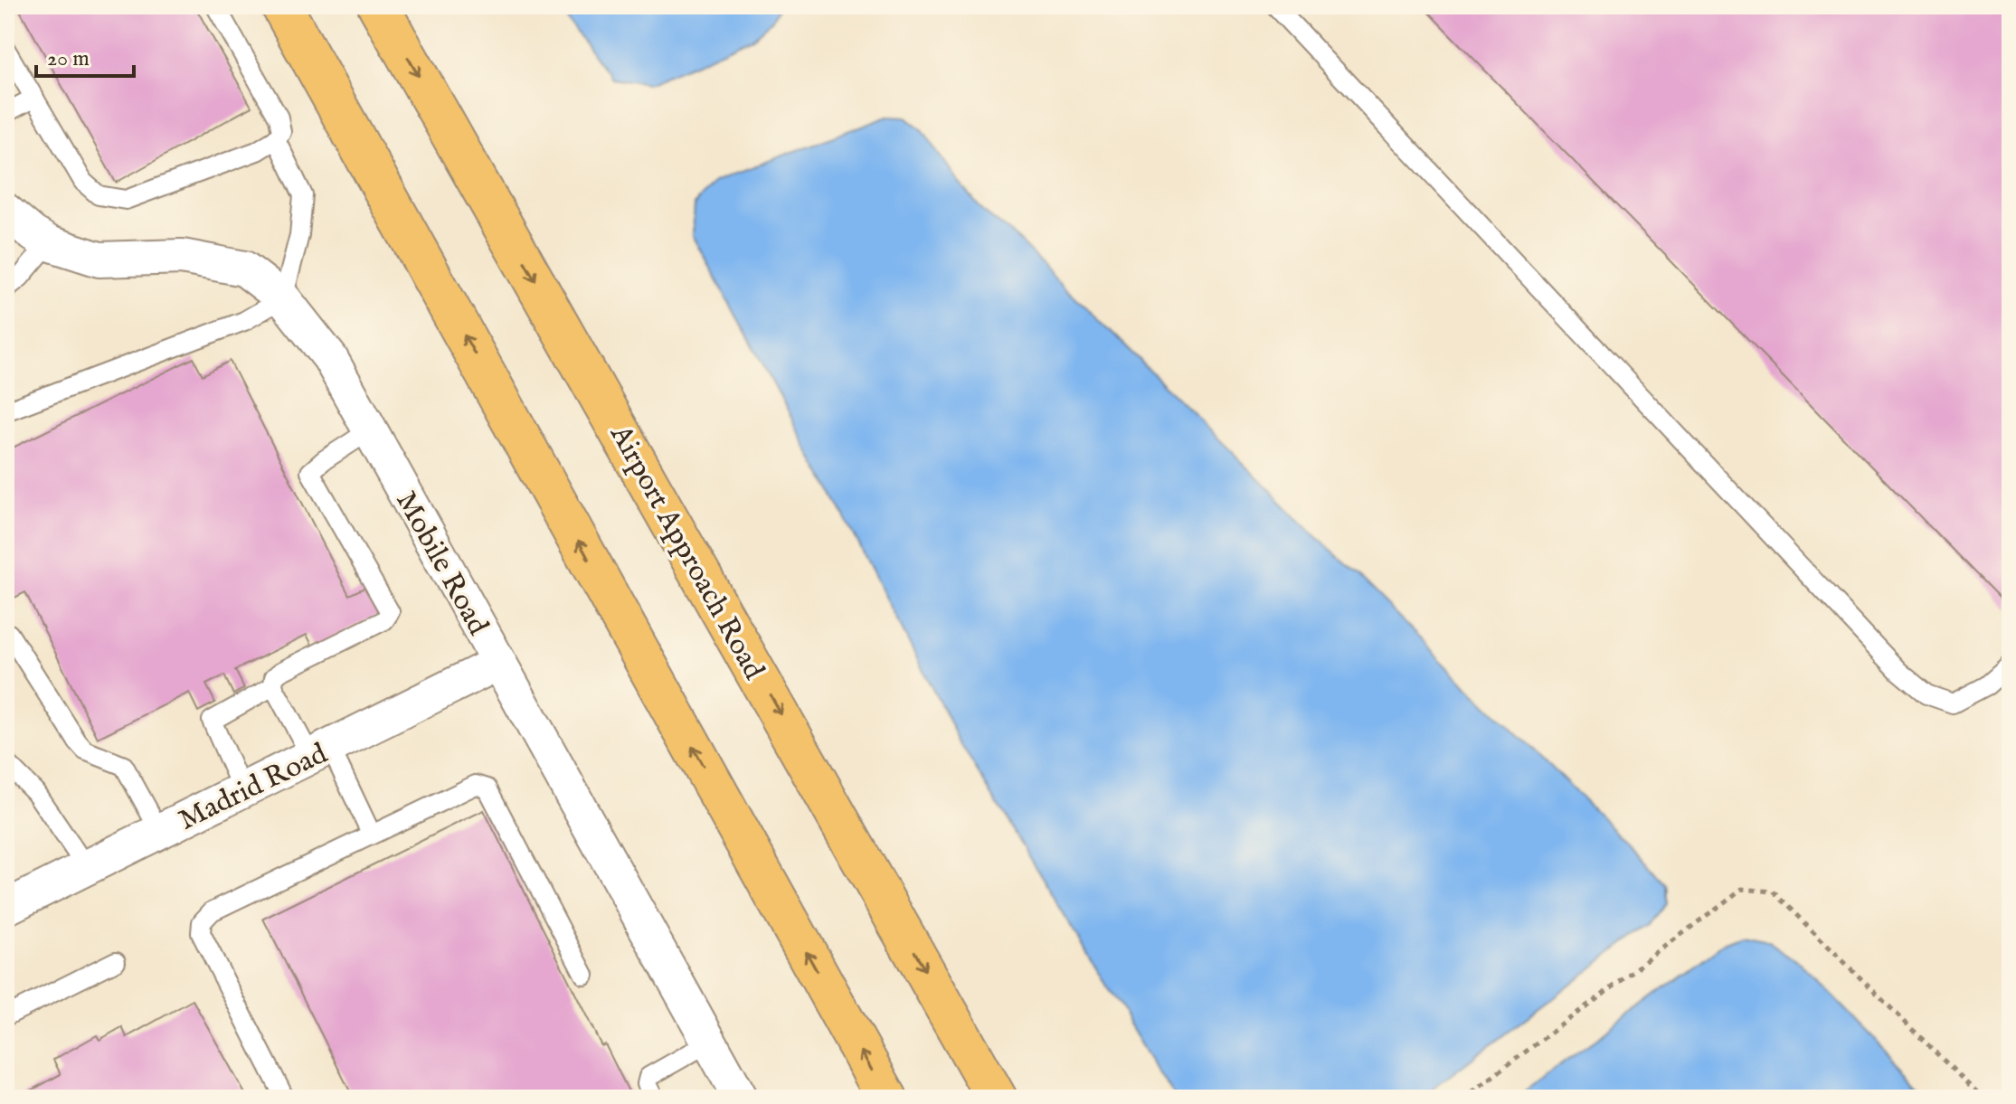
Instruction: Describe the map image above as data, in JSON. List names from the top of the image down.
{
  "streets": {
    "main road": ["Airport Approach Road"],
    "street": ["Mobile Road", "Madrid Road"]
  },
  "crossings": [
    ["Mobile Road", "Madrid Road"]
  ],
  "scale_bar": "20 m"
}
